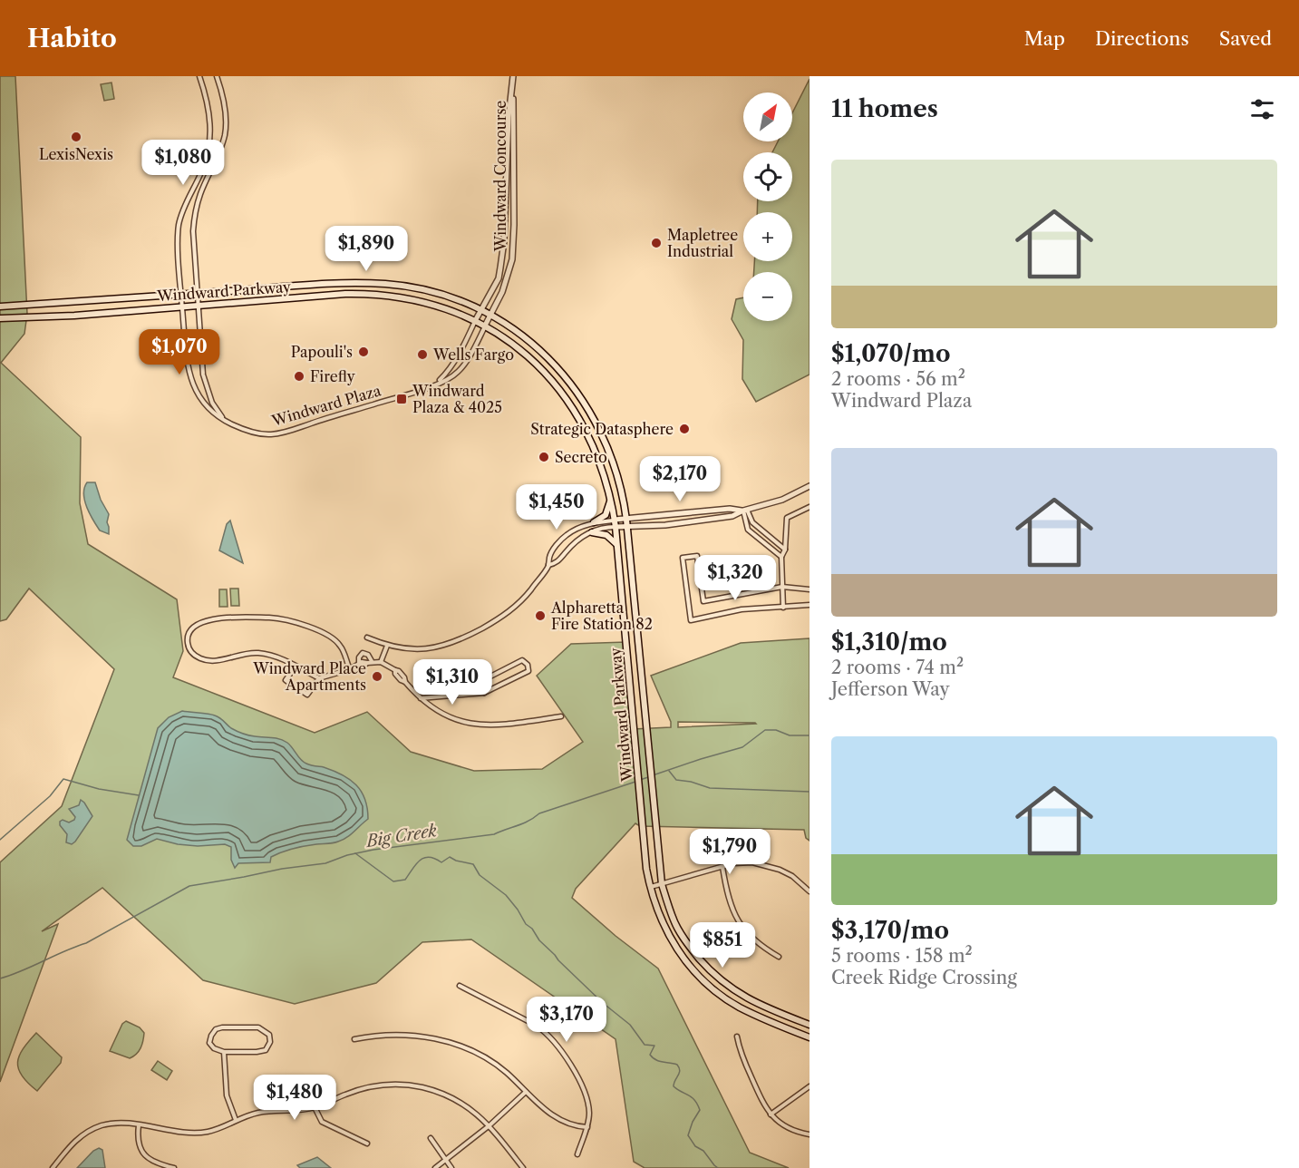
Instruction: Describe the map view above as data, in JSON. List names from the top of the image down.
{
  "streets": {
    "main road": ["Windward Parkway"],
    "street": ["Windward Concourse", "Windward Plaza"]
  },
  "crossings": [
    ["Windward Concourse", "Windward Parkway"],
    ["Windward Concourse", "Windward Plaza"],
    ["Windward Parkway", "Windward Plaza"]
  ],
  "water": ["Big Creek"],
  "places": {
    "other": [
      "LexisNexis",
      "Mapletree Industrial",
      "Papouli's",
      "Wells Fargo",
      "Firefly",
      "Strategic Datasphere",
      "Secreto",
      "Alpharetta Fire Station 82",
      "Windward Place Apartments"
    ],
    "transit": ["Windward Plaza & 4025"]
  },
  "north": "top right",
  "page": {
    "header": "Habito",
    "nav": ["Map", "Directions", "Saved"],
    "heading": "11 homes",
    "map_buttons": ["+", "−"],
    "price": [
      "$1,080",
      "$1,890",
      "$1,070",
      "$2,170",
      "$1,450",
      "$1,320",
      "$1,310",
      "$1,790",
      "$851",
      "$3,170",
      "$1,480"
    ],
    "list": [
      {
        "name": "$1,070/mo",
        "note": "2 rooms · 56 m² · Windward Plaza"
      },
      {
        "name": "$1,310/mo",
        "note": "2 rooms · 74 m² · Jefferson Way"
      },
      {
        "name": "$3,170/mo",
        "note": "5 rooms · 158 m² · Creek Ridge Crossing"
      }
    ]
  }
}
